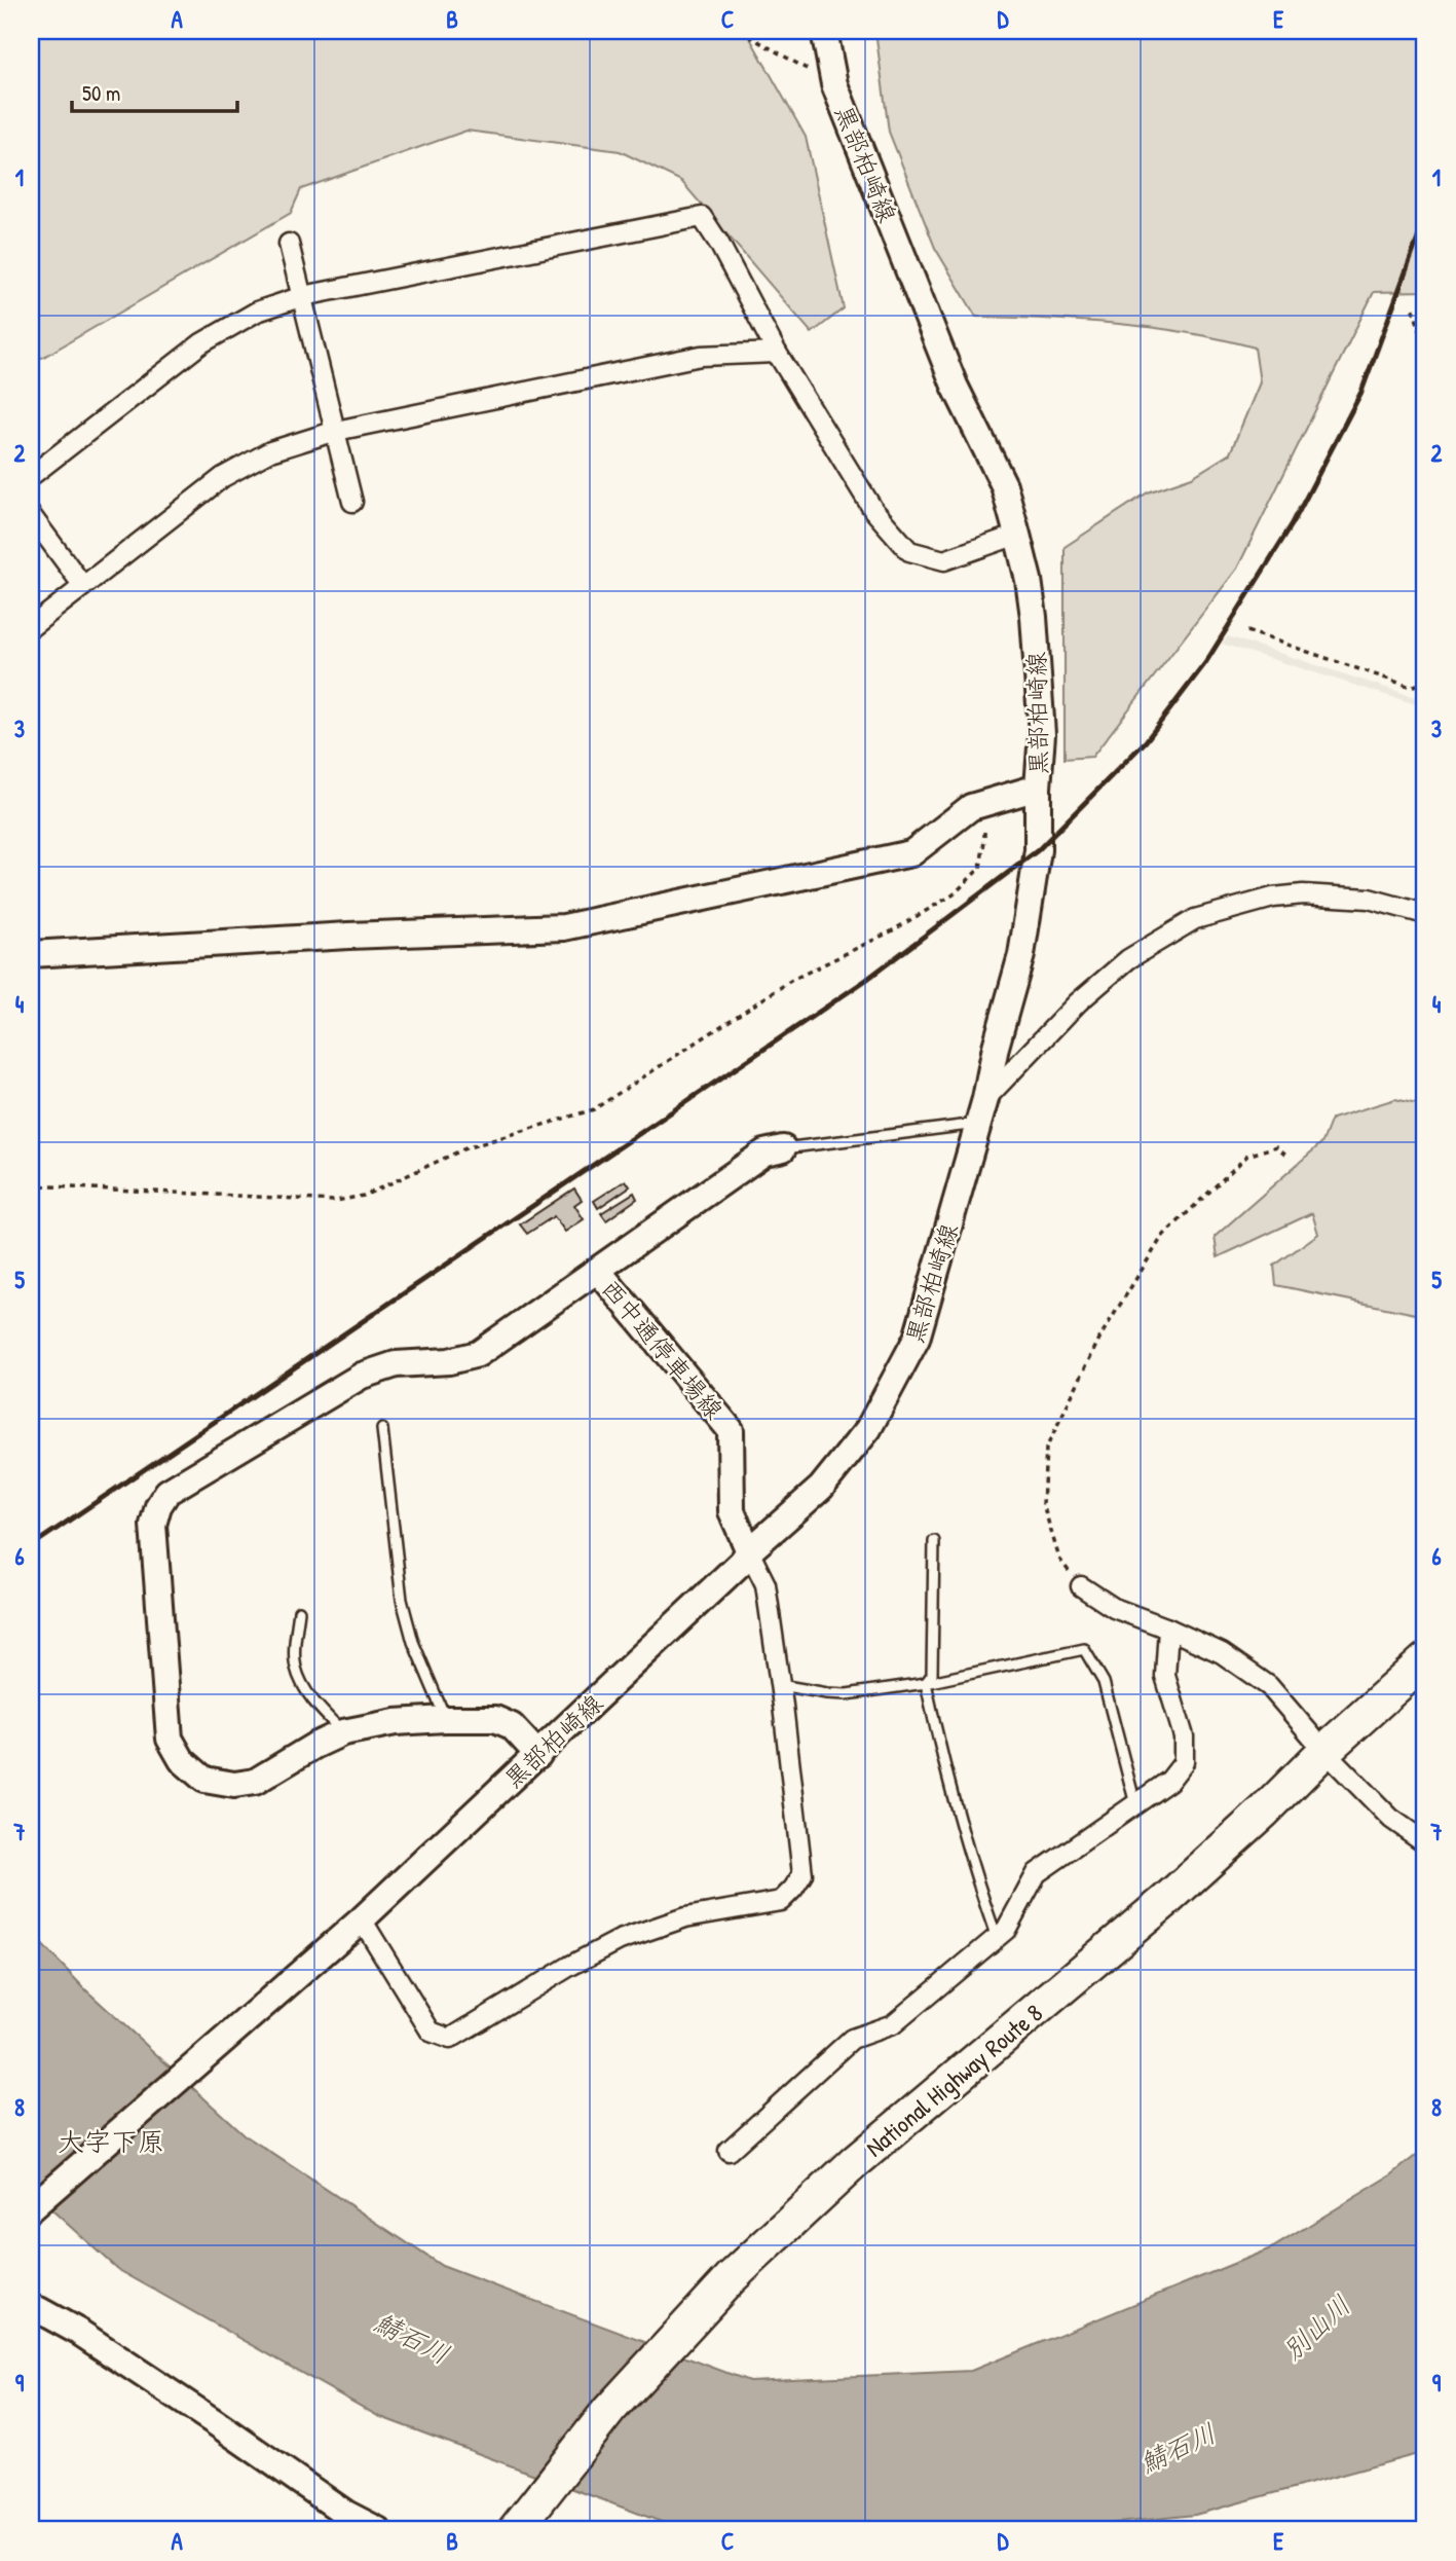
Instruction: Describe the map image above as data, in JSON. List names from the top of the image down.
{
  "streets": {
    "highway": ["National Highway Route 8"],
    "main road": ["黒部柏崎線", "西中通停車場線"]
  },
  "crossings": [
    ["黒部柏崎線", "西中通停車場線"]
  ],
  "districts": ["大字下原"],
  "water": ["別山川", "鯖石川"],
  "scale_bar": "50 m",
  "grid": {
    "columns": [
      "A",
      "B",
      "C",
      "D",
      "E"
    ],
    "rows": [
      "1",
      "2",
      "3",
      "4",
      "5",
      "6",
      "7",
      "8",
      "9"
    ]
  }
}
